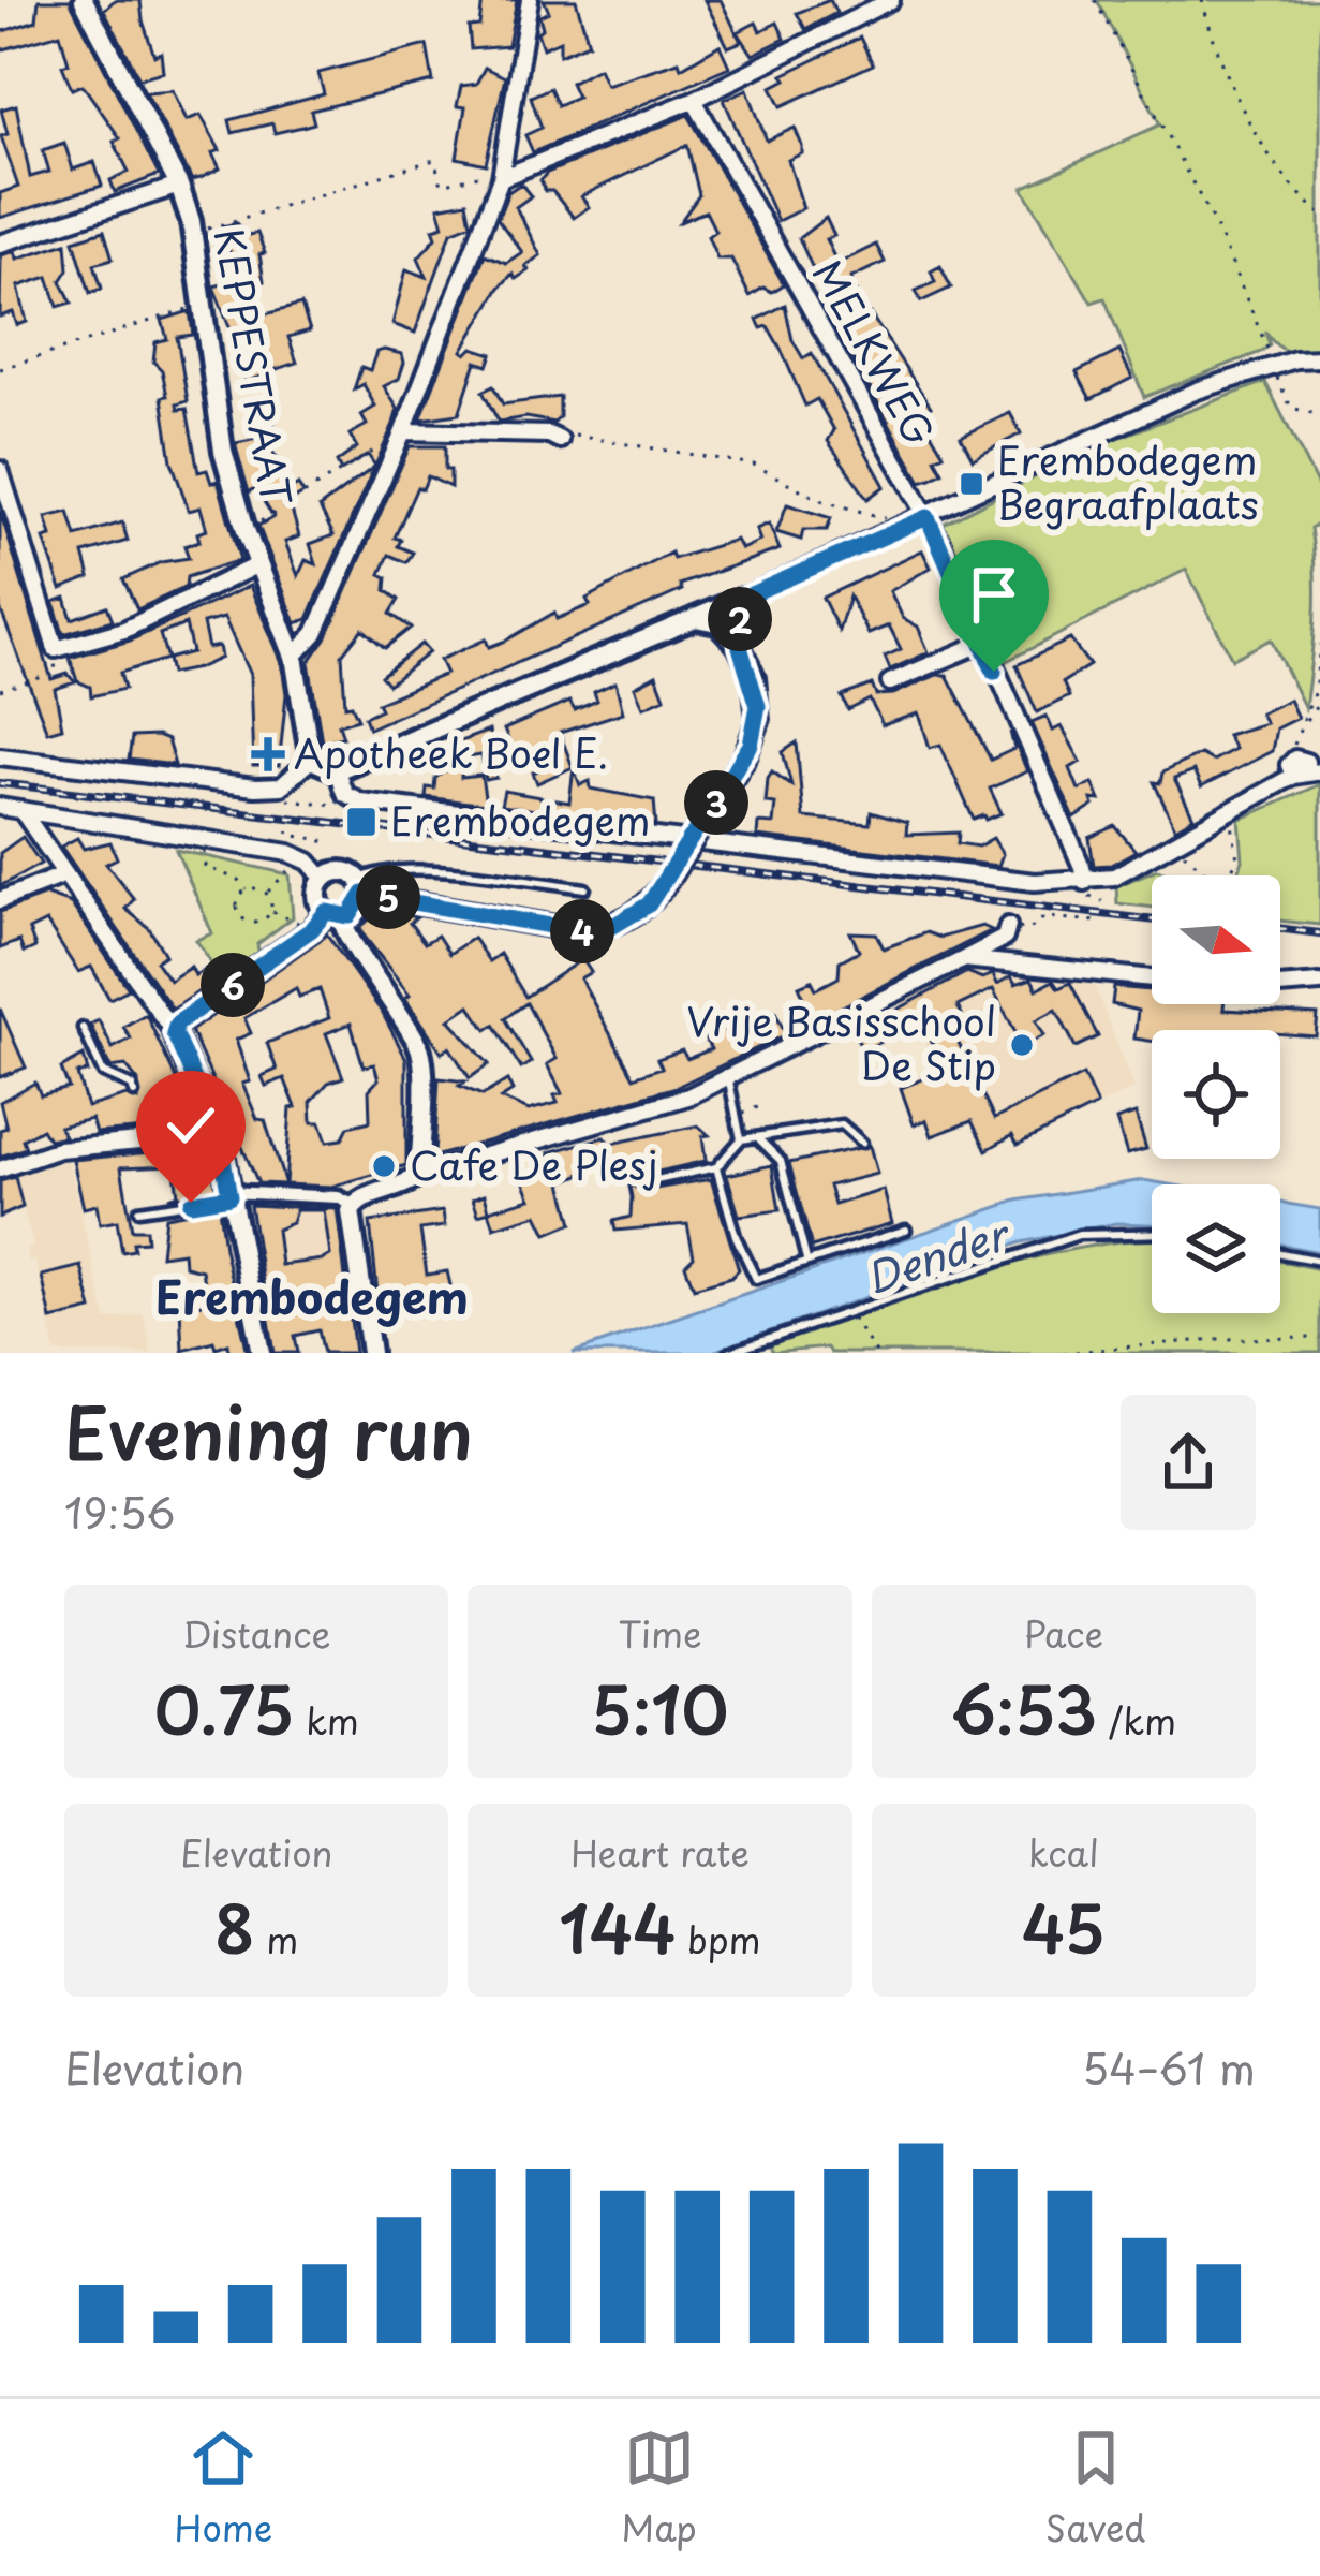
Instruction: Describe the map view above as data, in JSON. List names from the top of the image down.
{
  "streets": {
    "street": ["MELKWEG", "KEPPESTRAAT"]
  },
  "districts": ["Erembodegem"],
  "water": ["Dender"],
  "places": {
    "transit": ["Erembodegem Begraafplaats", "Erembodegem"],
    "health": ["Apotheek Boel E."],
    "other": ["Vrije Basisschool De Stip", "Cafe De Plesj"]
  },
  "north": "right",
  "page": {
    "pins": [
      "2",
      "3",
      "5",
      "4",
      "6"
    ],
    "heading": ["Evening run", "19:56"],
    "stats": [
      ["Distance", "0.75 km"],
      ["Time", "5:10"],
      ["Pace", "6:53 /km"],
      ["Elevation", "8 m"],
      ["Heart rate", "144 bpm"],
      ["kcal", "45"]
    ],
    "chart": ["Elevation", "54–61 m"],
    "tabs": ["Home", "Map", "Saved"]
  }
}
